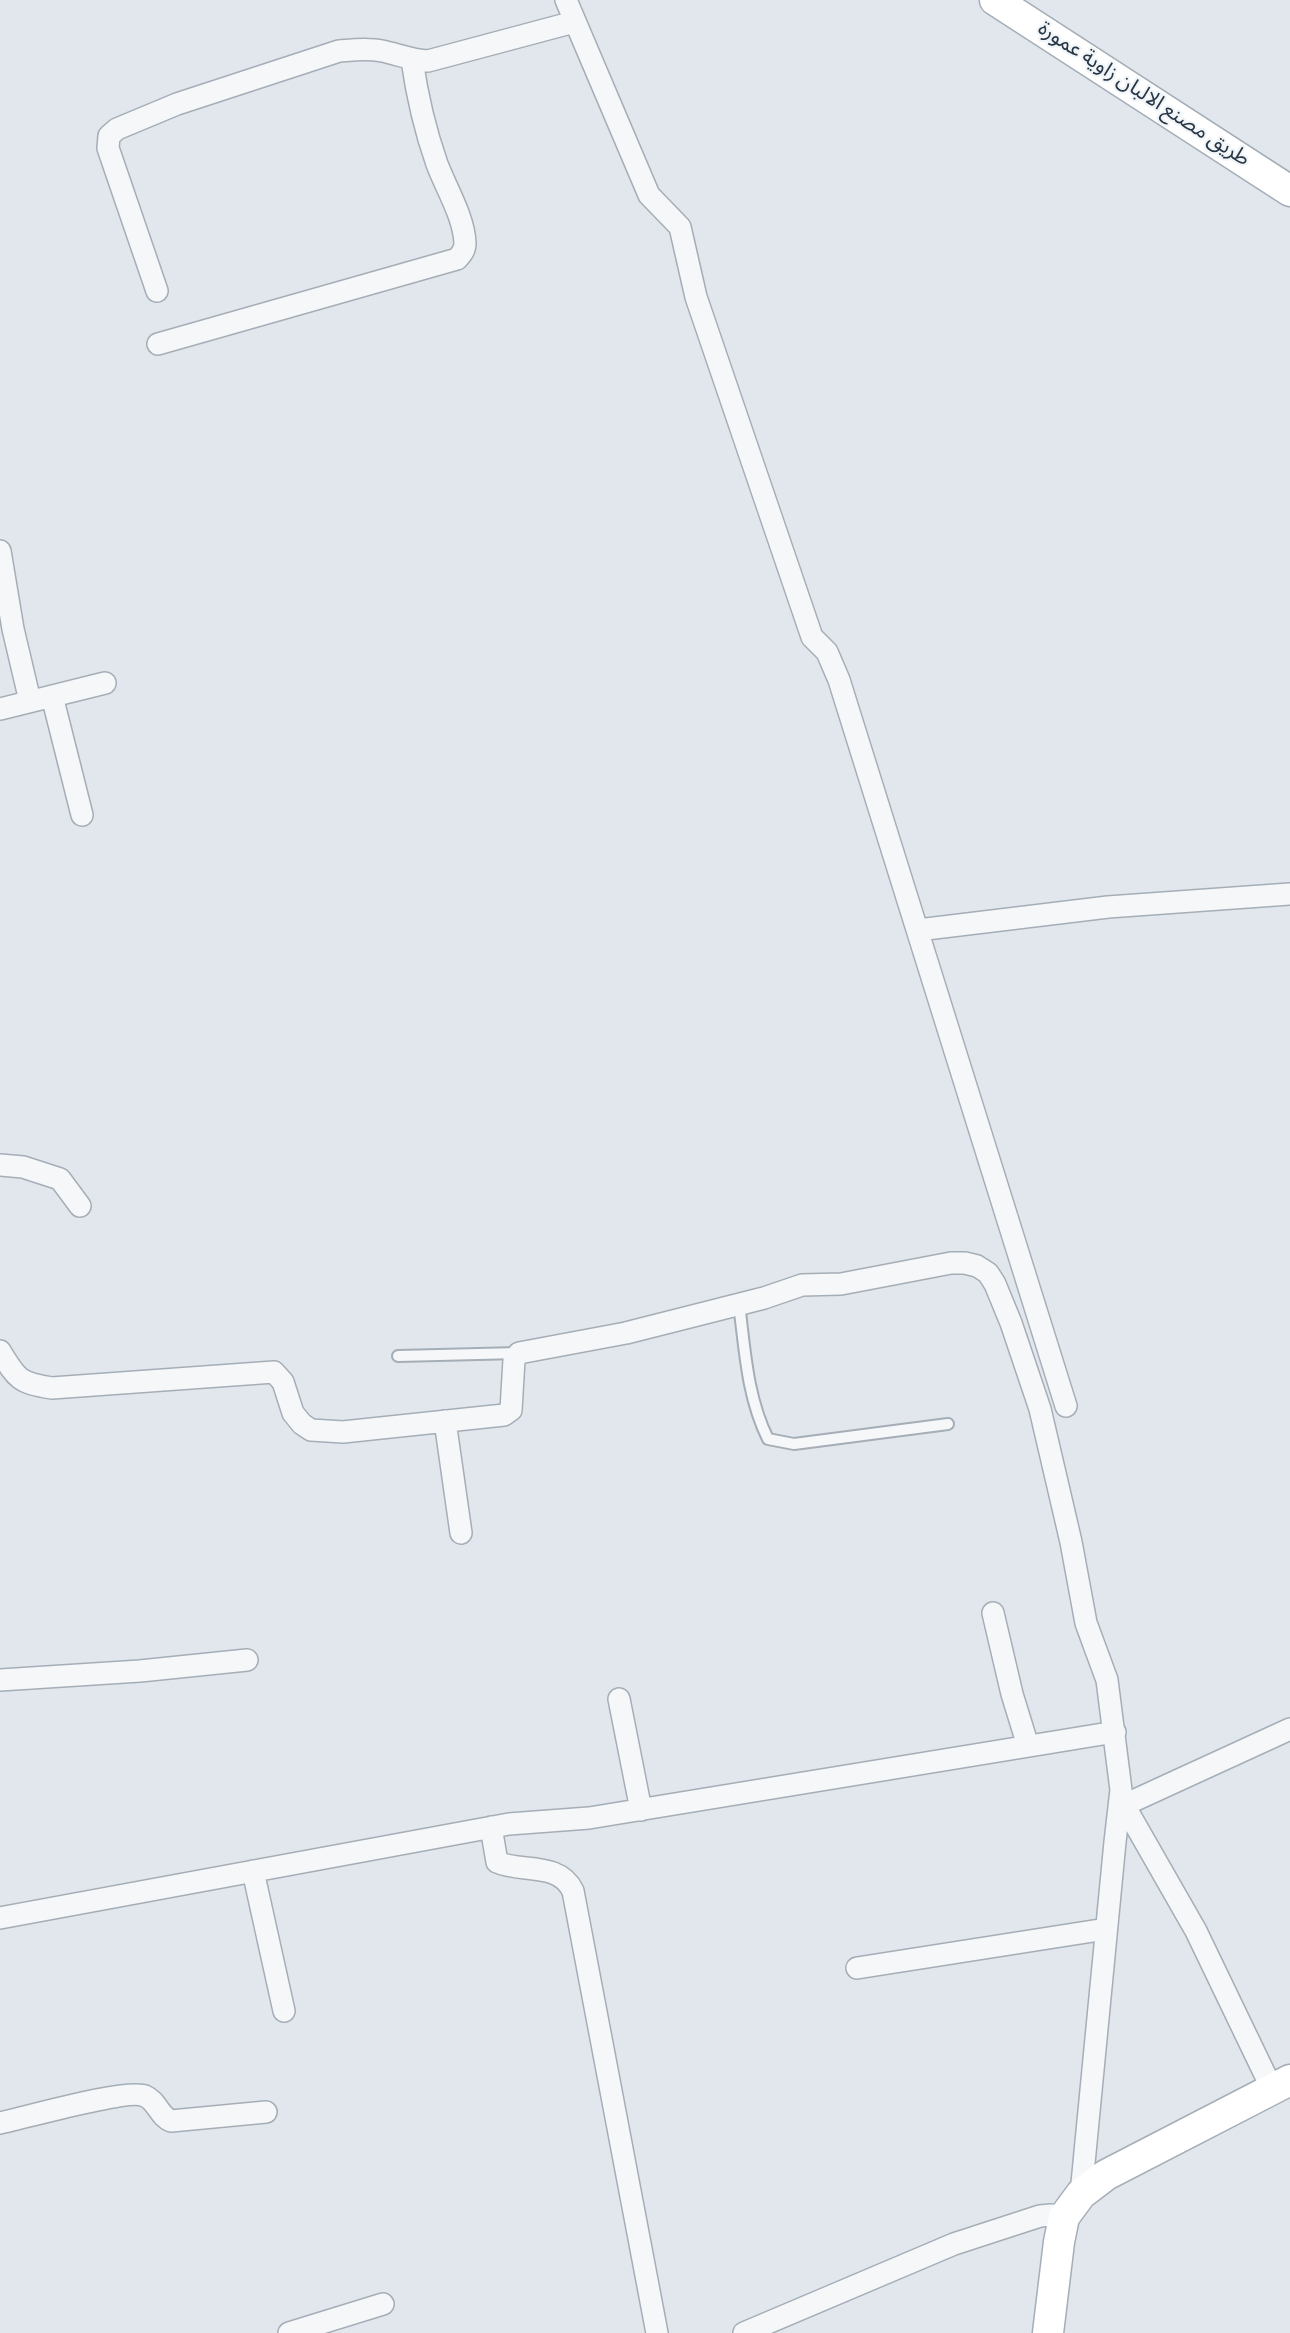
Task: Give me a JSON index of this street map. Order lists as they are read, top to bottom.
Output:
{
  "streets": {
    "main road": ["طريق مصنع الالبان زاوية عمورة"]
  }
}
